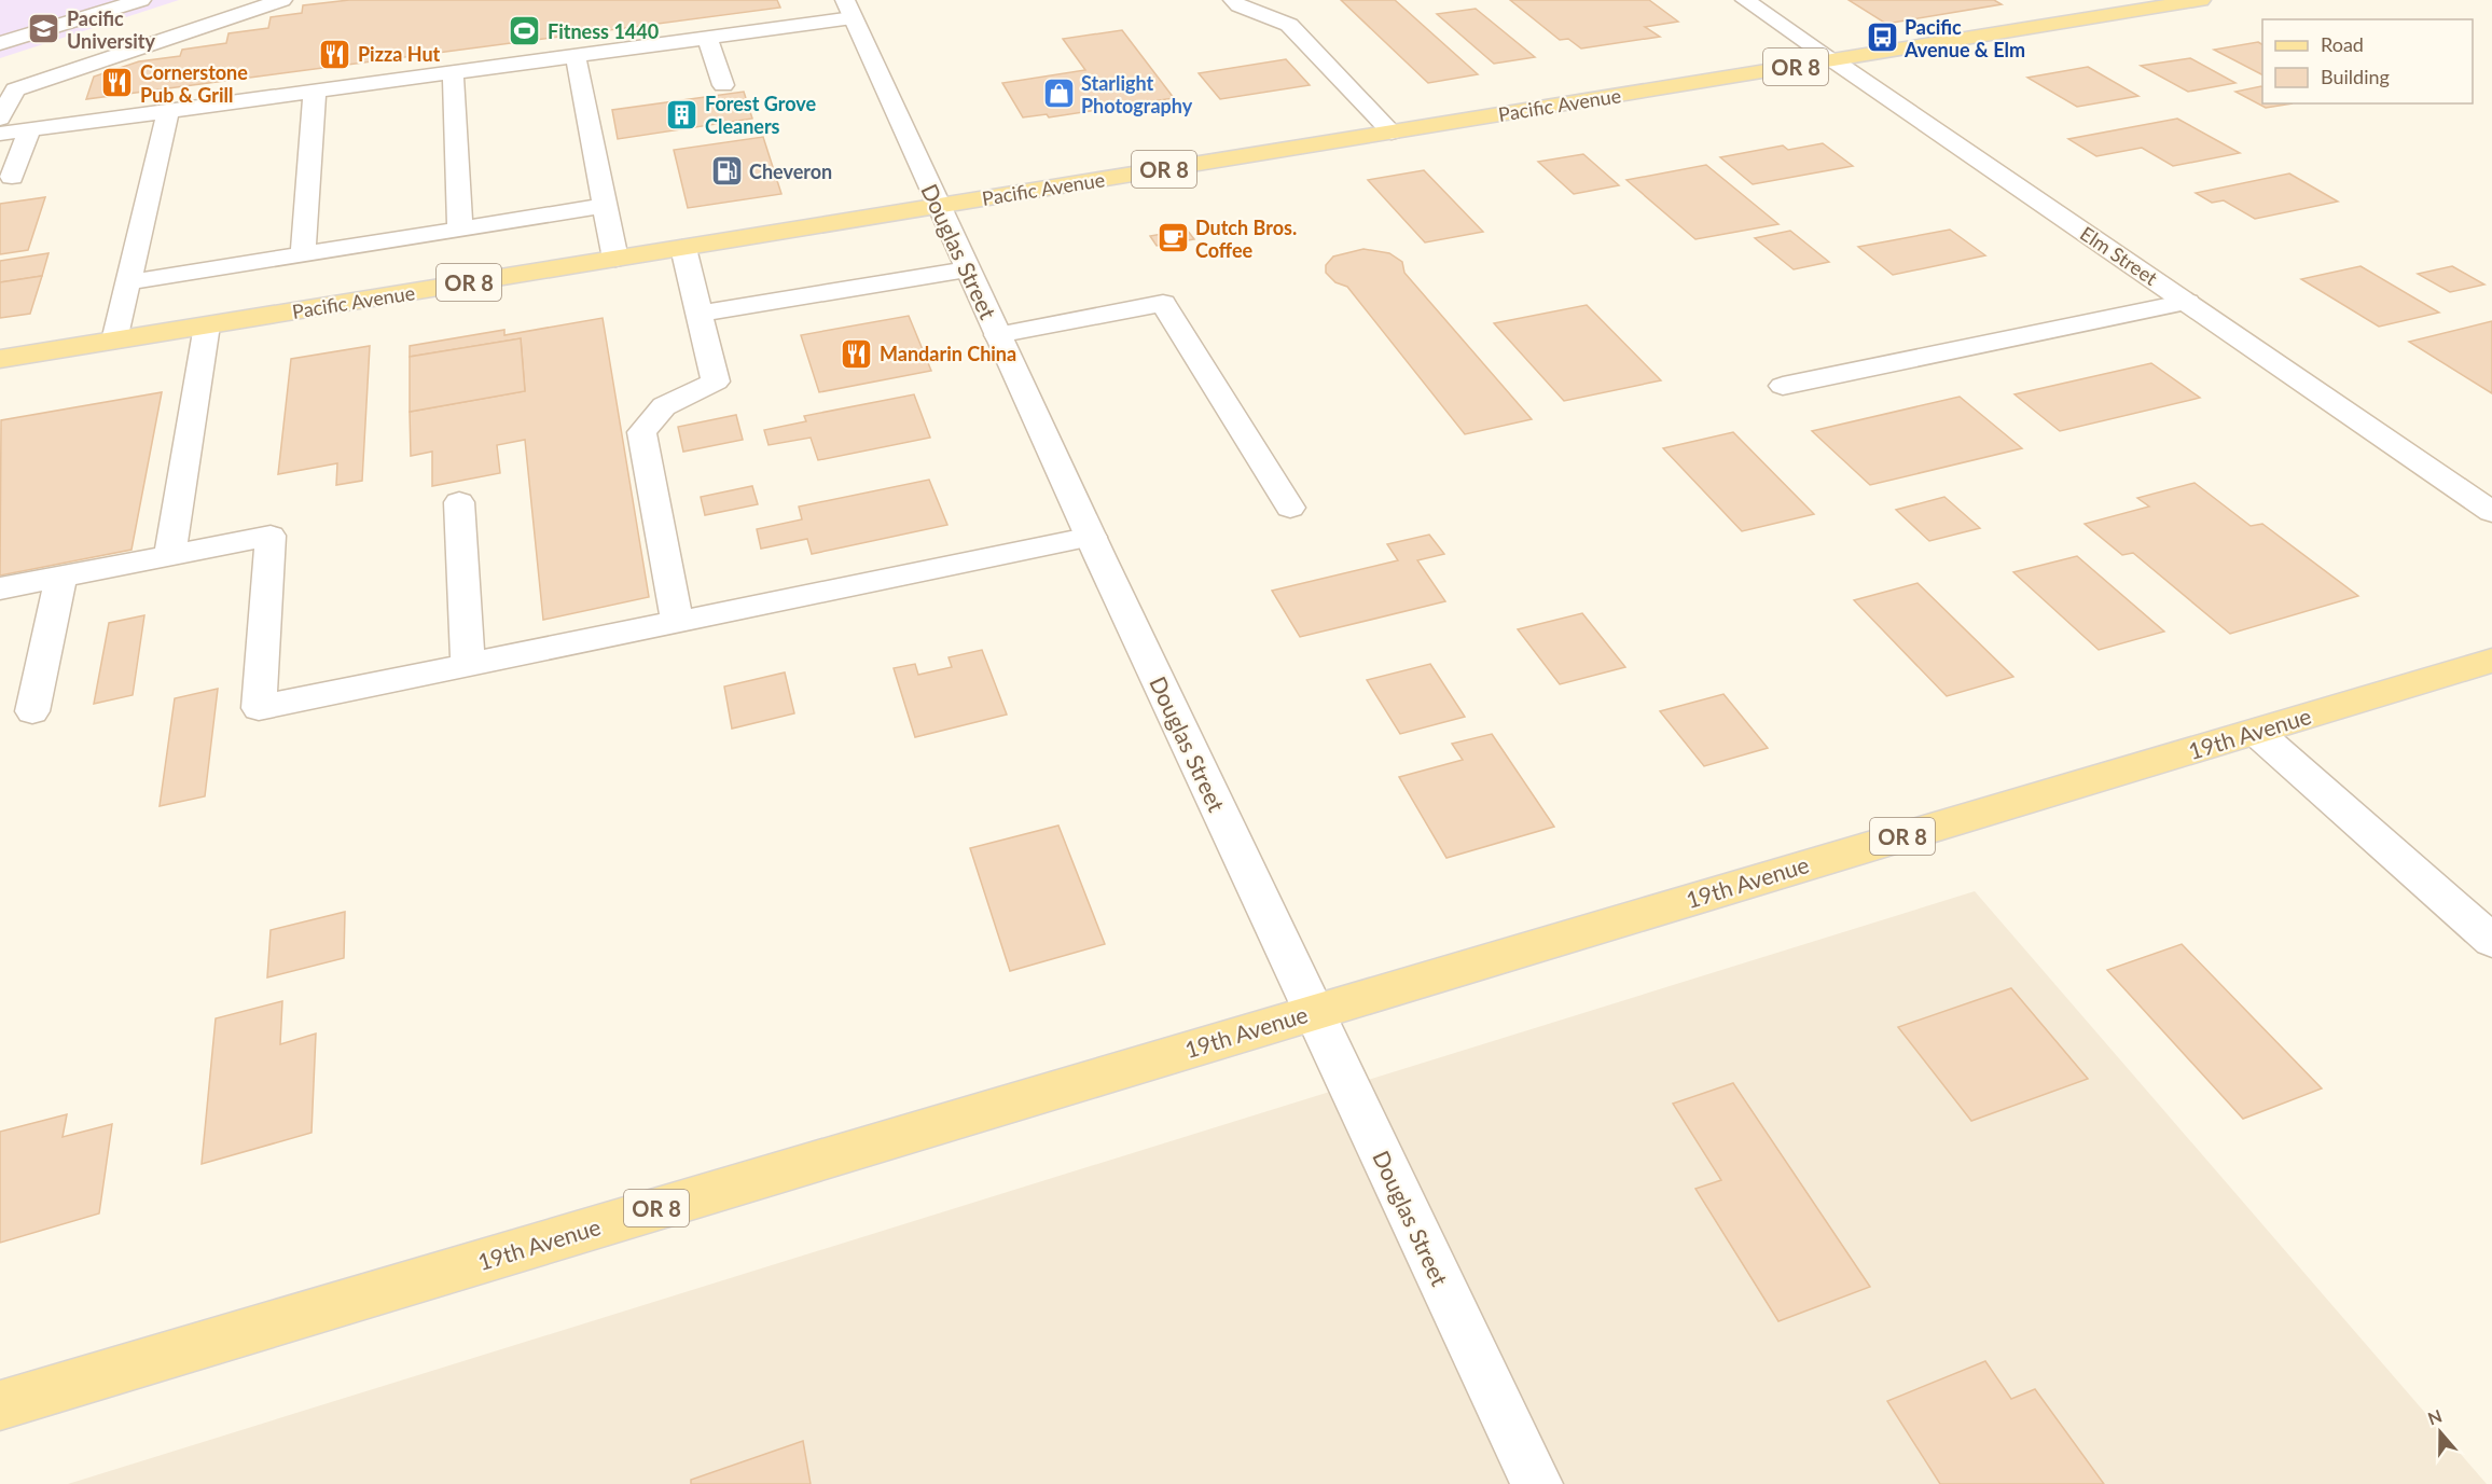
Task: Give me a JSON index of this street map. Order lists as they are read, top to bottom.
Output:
{
  "streets": {
    "main road": ["OR 8", "Pacific Avenue", "19th Avenue"],
    "street": ["Douglas Street", "Elm Street"]
  },
  "crossings": [
    ["Pacific Avenue", "Douglas Street"],
    ["Pacific Avenue", "Elm Street"],
    ["Douglas Street", "19th Avenue"]
  ],
  "places": {
    "school or university": ["Pacific University"],
    "sports": ["Fitness 1440"],
    "bus stop": ["Pacific Avenue & Elm"],
    "restaurant": ["Pizza Hut", "Cornerstone Pub & Grill", "Mandarin China"],
    "shop": ["Starlight Photography"],
    "building": ["Forest Grove Cleaners"],
    "fuel station": ["Cheveron"],
    "cafe": ["Dutch Bros. Coffee"]
  },
  "legend": ["Road", "Building"],
  "north": "top"
}
